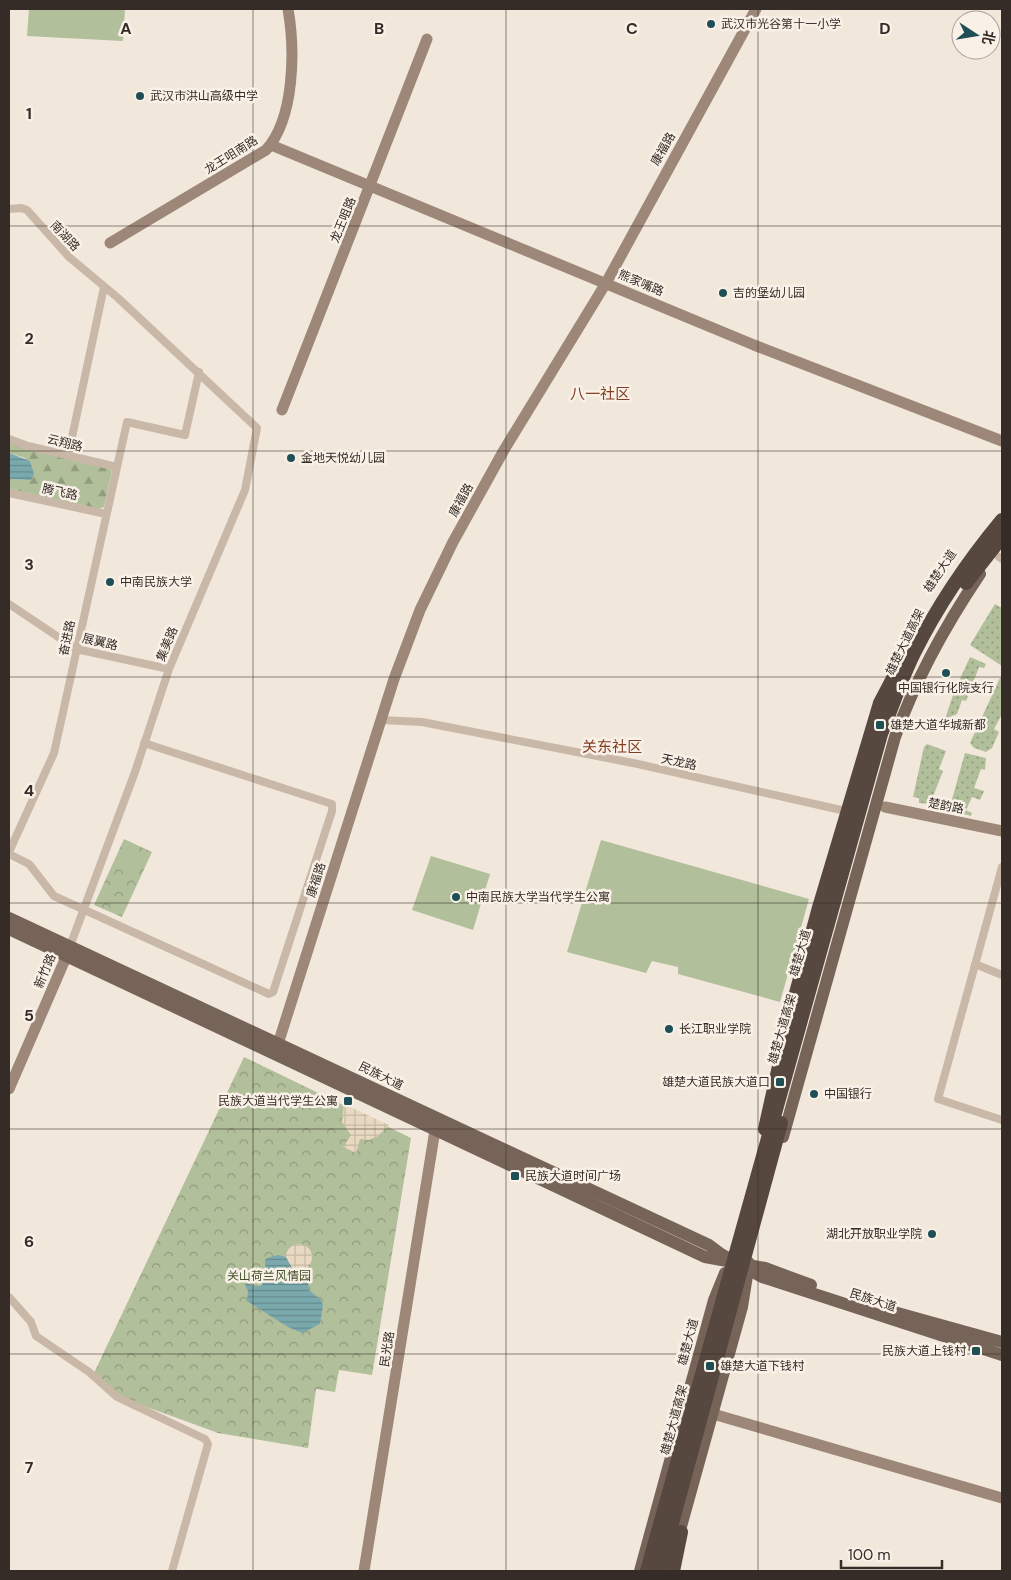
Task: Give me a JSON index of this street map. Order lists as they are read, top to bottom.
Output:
{
  "streets": {
    "highway": ["雄楚大道高架"],
    "main road": ["雄楚大道", "民族大道"],
    "street": [
      "康福路",
      "龙王咀南路",
      "龙王咀路",
      "南湖路",
      "熊家嘴路",
      "云翔路",
      "腾飞路",
      "奋进路",
      "展翼路",
      "集美路",
      "天龙路",
      "楚韵路",
      "新竹路",
      "民光路"
    ]
  },
  "crossings": [
    ["康福路", "熊家嘴路"],
    ["康福路", "天龙路"],
    ["康福路", "民族大道"],
    ["龙王咀南路", "熊家嘴路"],
    ["龙王咀路", "熊家嘴路"],
    ["南湖路", "奋进路"],
    ["南湖路", "集美路"],
    ["云翔路", "奋进路"],
    ["腾飞路", "奋进路"],
    ["雄楚大道", "天龙路"],
    ["雄楚大道", "民族大道"],
    ["奋进路", "展翼路"],
    ["奋进路", "集美路"],
    ["展翼路", "集美路"],
    ["集美路", "新竹路"],
    ["集美路", "民族大道"],
    ["新竹路", "民族大道"],
    ["民族大道", "民光路"]
  ],
  "districts": ["八一社区", "关东社区"],
  "parks": ["关山荷兰风情园"],
  "places": {
    "other": [
      "武汉市光谷第十一小学",
      "武汉市洪山高级中学",
      "吉的堡幼儿园",
      "金地天悦幼儿园",
      "中南民族大学",
      "中国银行化院支行",
      "中南民族大学当代学生公寓",
      "长江职业学院",
      "中国银行",
      "湖北开放职业学院"
    ],
    "transit": [
      "雄楚大道华城新都",
      "雄楚大道民族大道口",
      "民族大道当代学生公寓",
      "民族大道时间广场",
      "民族大道上钱村",
      "雄楚大道下钱村"
    ]
  },
  "scale_bar": "100 m",
  "north": "right",
  "grid": {
    "columns": [
      "A",
      "B",
      "C",
      "D"
    ],
    "rows": [
      "1",
      "2",
      "3",
      "4",
      "5",
      "6",
      "7"
    ]
  }
}
